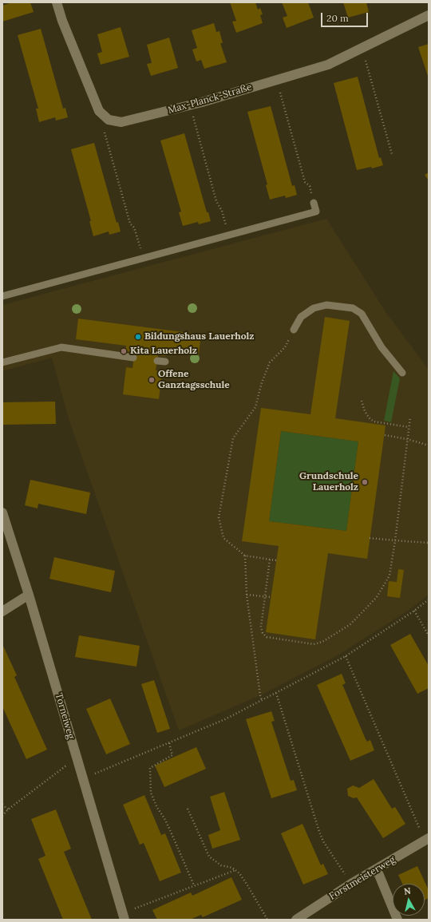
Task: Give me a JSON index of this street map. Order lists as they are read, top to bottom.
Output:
{
  "streets": {
    "street": ["Max-Planck-Straße", "Torneiweg", "Forstmeisterweg"]
  },
  "places": [
    "Bildungshaus Lauerholz",
    "Kita Lauerholz",
    "Offene Ganztagsschule",
    "Grundschule Lauerholz"
  ],
  "scale_bar": "20 m",
  "north": "top"
}
